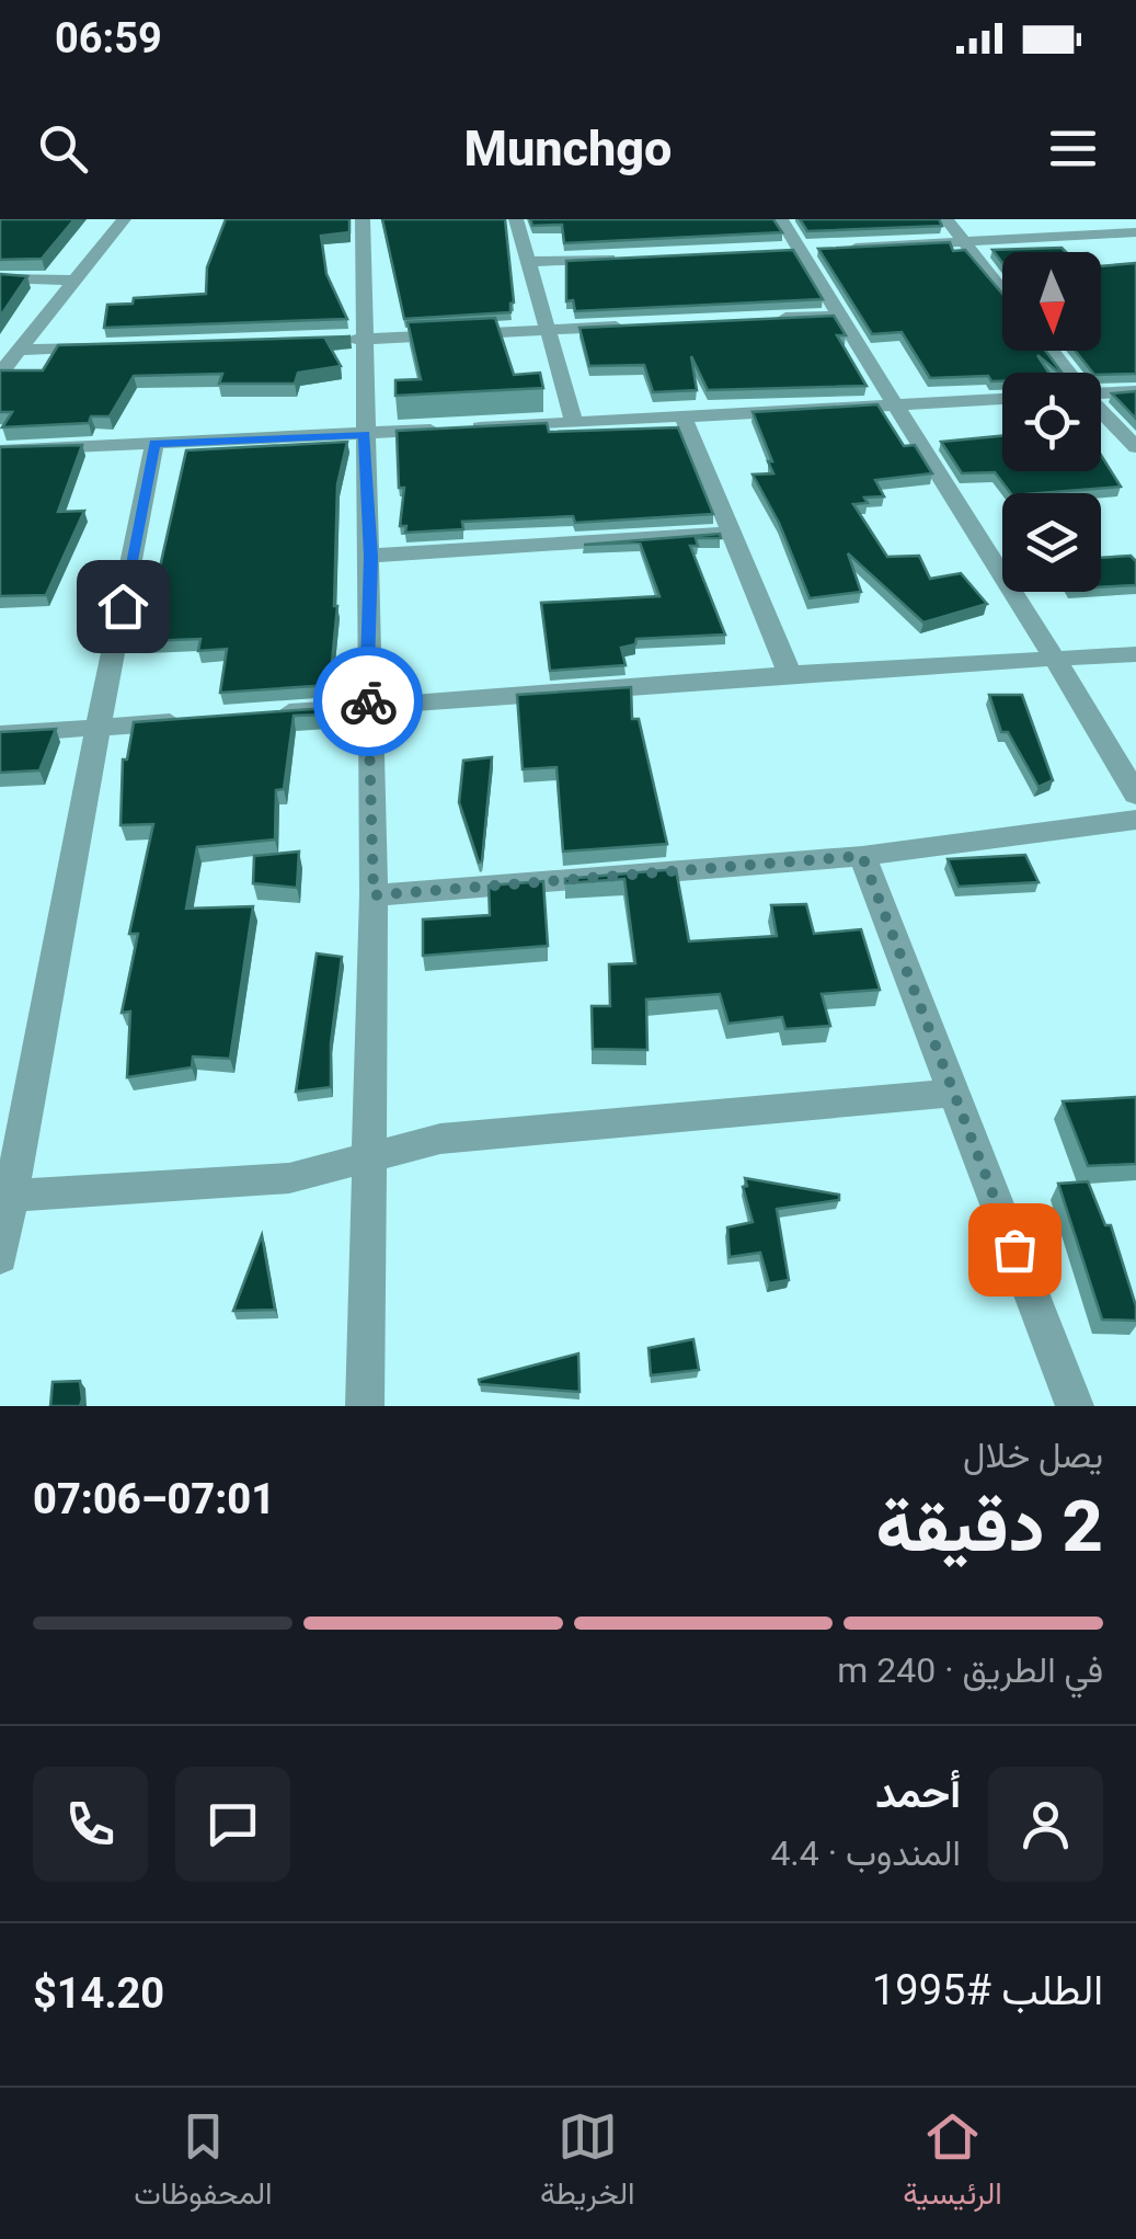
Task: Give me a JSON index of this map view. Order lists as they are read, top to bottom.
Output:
{
  "north": "bottom",
  "page": {
    "status": "06:59",
    "header": "Munchgo",
    "heading": ["2 دقيقة", "يصل خلال", "07:01–07:06"],
    "panel": [
      "أحمد",
      "المندوب · 4.4",
      "الطلب #1995",
      "$14.20"
    ],
    "bar": "في الطريق · 240 m",
    "tabs": ["الرئيسية", "الخريطة", "المحفوظات"]
  }
}
